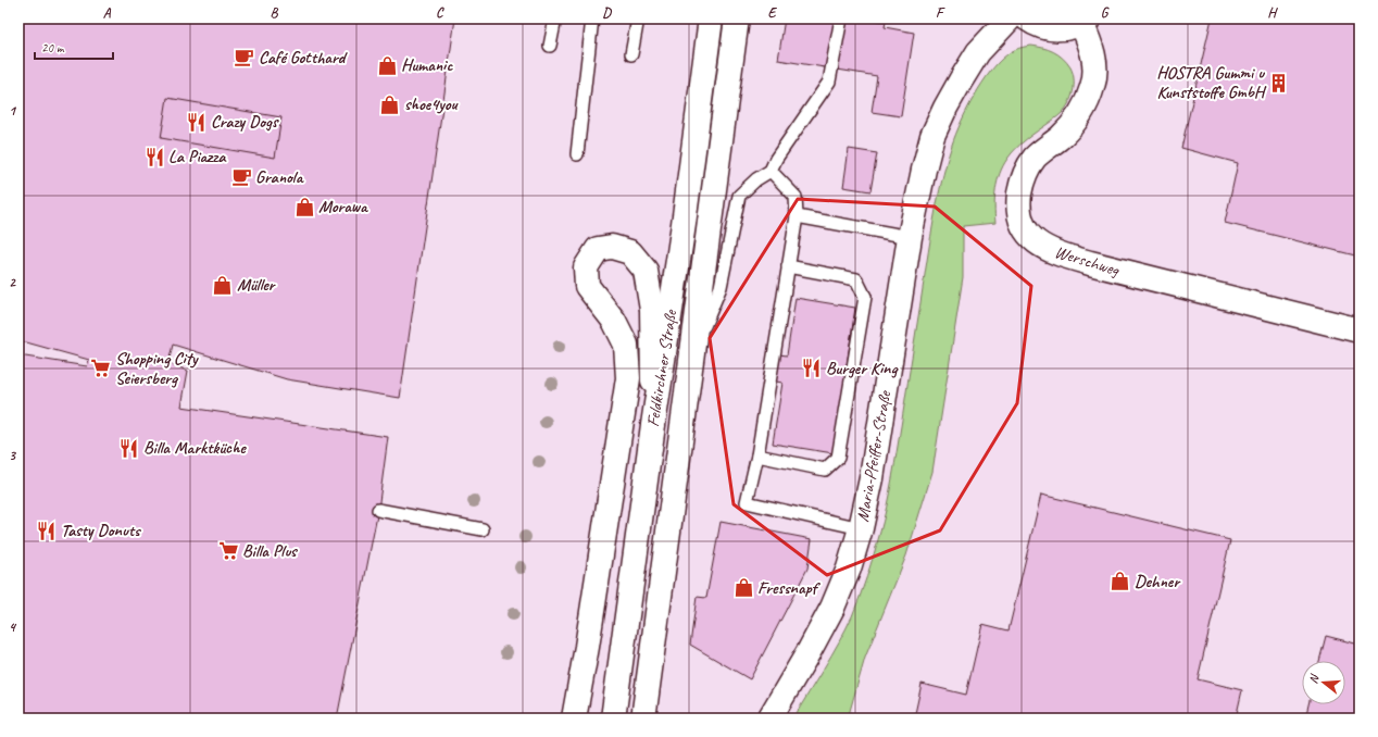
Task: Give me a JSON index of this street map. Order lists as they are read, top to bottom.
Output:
{
  "streets": {
    "main road": ["Werschweg", "Feldkirchner Straße", "Maria-Pfeiffer-Straße"]
  },
  "places": {
    "cafe": ["Café Gotthard", "Granola"],
    "shop": [
      "Humanic",
      "shoe4you",
      "Morawa",
      "Müller",
      "Dehner",
      "Fressnapf"
    ],
    "building": ["HOSTRA Gummi u Kunststoffe GmbH"],
    "restaurant": [
      "Crazy Dogs",
      "La Piazza",
      "Burger King",
      "Billa Marktküche",
      "Tasty Donuts"
    ],
    "supermarket": ["Shopping City Seiersberg", "Billa Plus"]
  },
  "scale_bar": "20 m",
  "north": "left",
  "grid": {
    "columns": [
      "A",
      "B",
      "C",
      "D",
      "E",
      "F",
      "G",
      "H"
    ],
    "rows": [
      "1",
      "2",
      "3",
      "4"
    ]
  }
}
